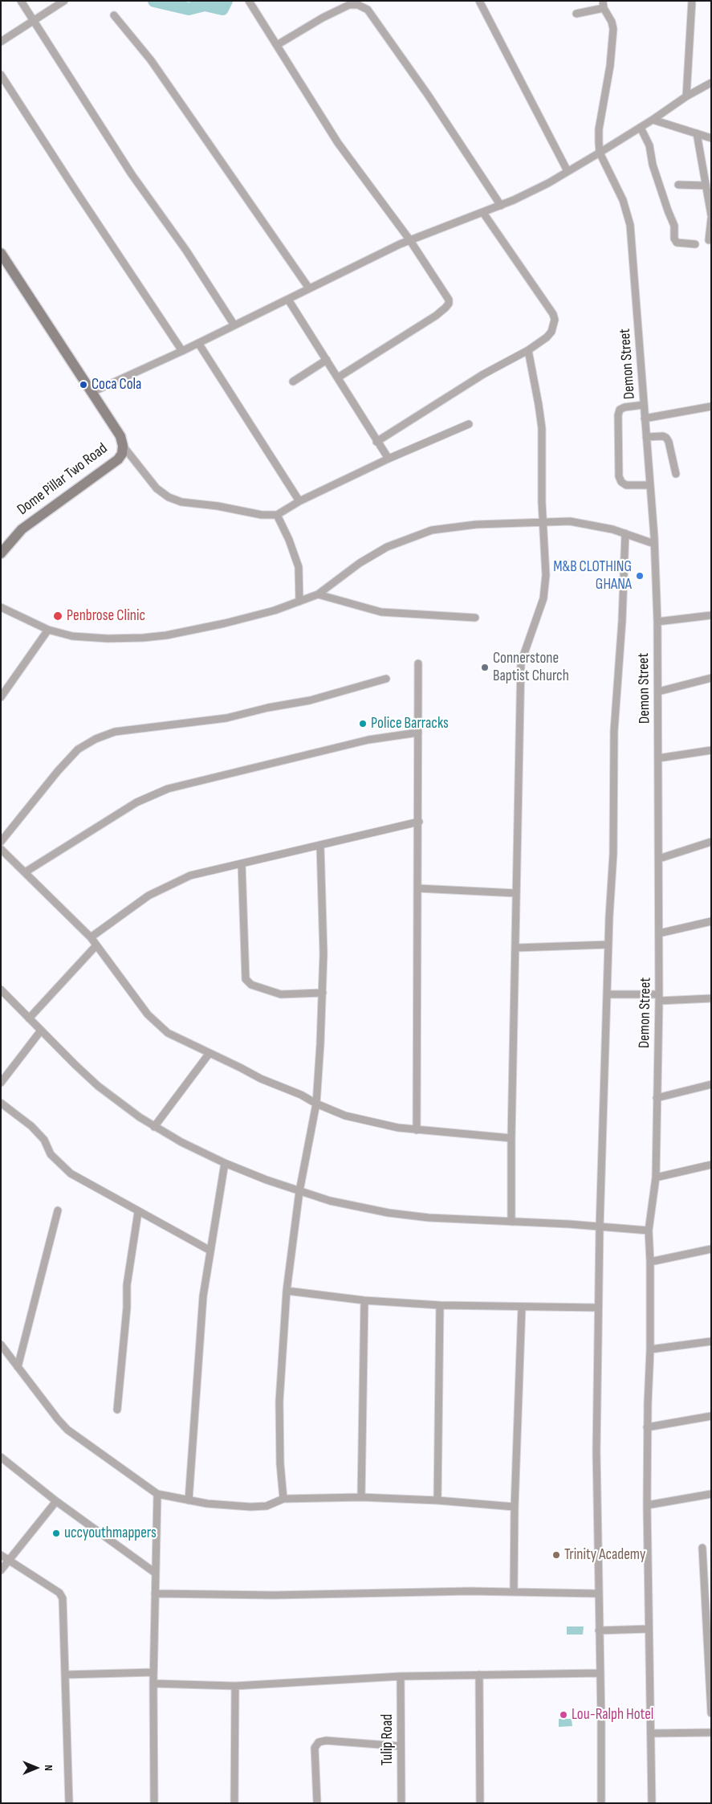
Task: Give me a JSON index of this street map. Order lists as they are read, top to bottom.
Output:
{
  "streets": {
    "street": ["Demon Street", "Dome Pillar Two Road", "Tulip Road"]
  },
  "places": [
    "Coca Cola",
    "M&B CLOTHING GHANA",
    "Penbrose Clinic",
    "Connerstone Baptist Church",
    "Police Barracks",
    "uccyouthmappers",
    "Trinity Academy",
    "Lou-Ralph Hotel"
  ],
  "north": "right"
}
